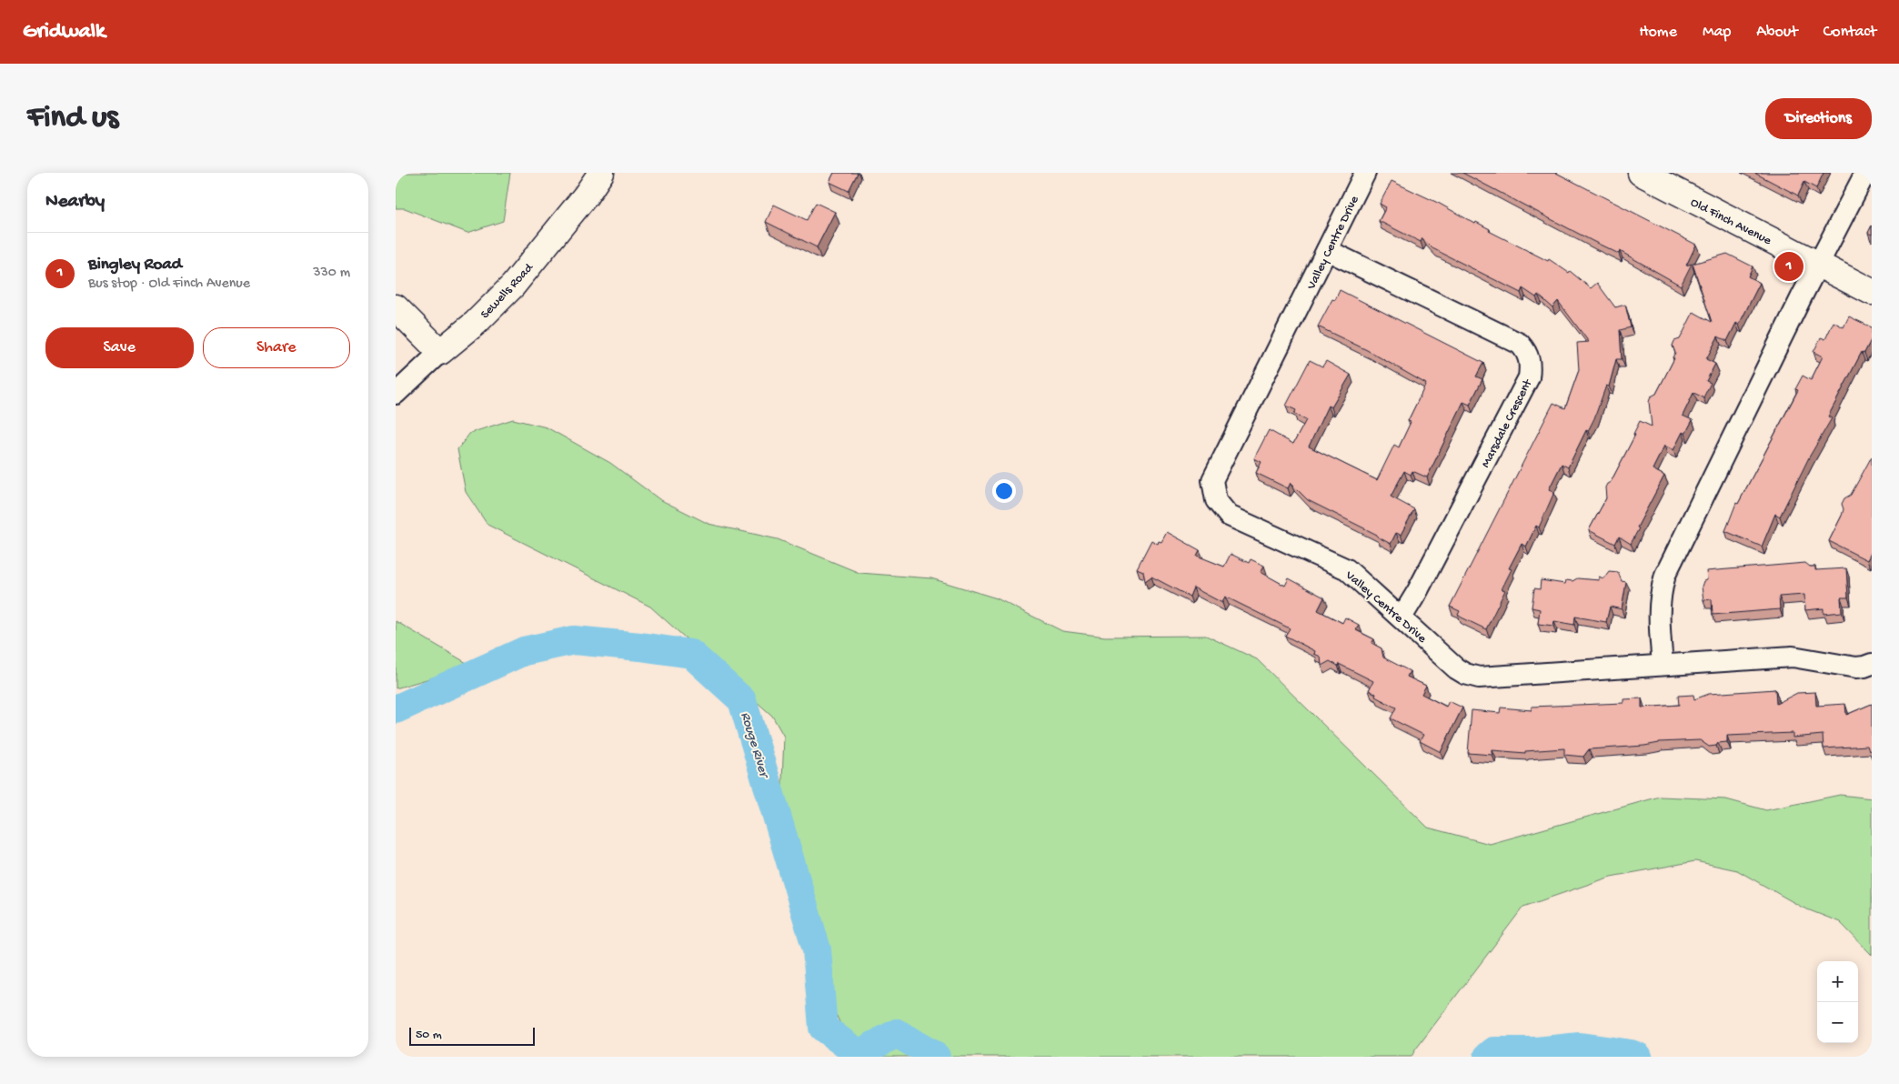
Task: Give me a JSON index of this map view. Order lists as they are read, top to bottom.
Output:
{
  "streets": {
    "street": [
      "Old Finch Avenue",
      "Valley Centre Drive",
      "Sewells Road",
      "Marsdale Crescent"
    ]
  },
  "crossings": [
    ["Valley Centre Drive", "Marsdale Crescent"]
  ],
  "water": ["Rouge River"],
  "scale_bar": "50 m",
  "page": {
    "header": "Gridwalk",
    "nav": [
      "Home",
      "Map",
      "About",
      "Contact"
    ],
    "buttons": [
      "Directions",
      ["Save", "Share"]
    ],
    "title": "Find us",
    "heading": "Nearby",
    "list": [
      {
        "mark": "1",
        "name": "Bingley Road",
        "note": "Bus stop · Old Finch Avenue",
        "value": "330 m"
      }
    ],
    "pins": "1",
    "map_buttons": ["+", "−"],
    "scale": "50 m"
  }
}
